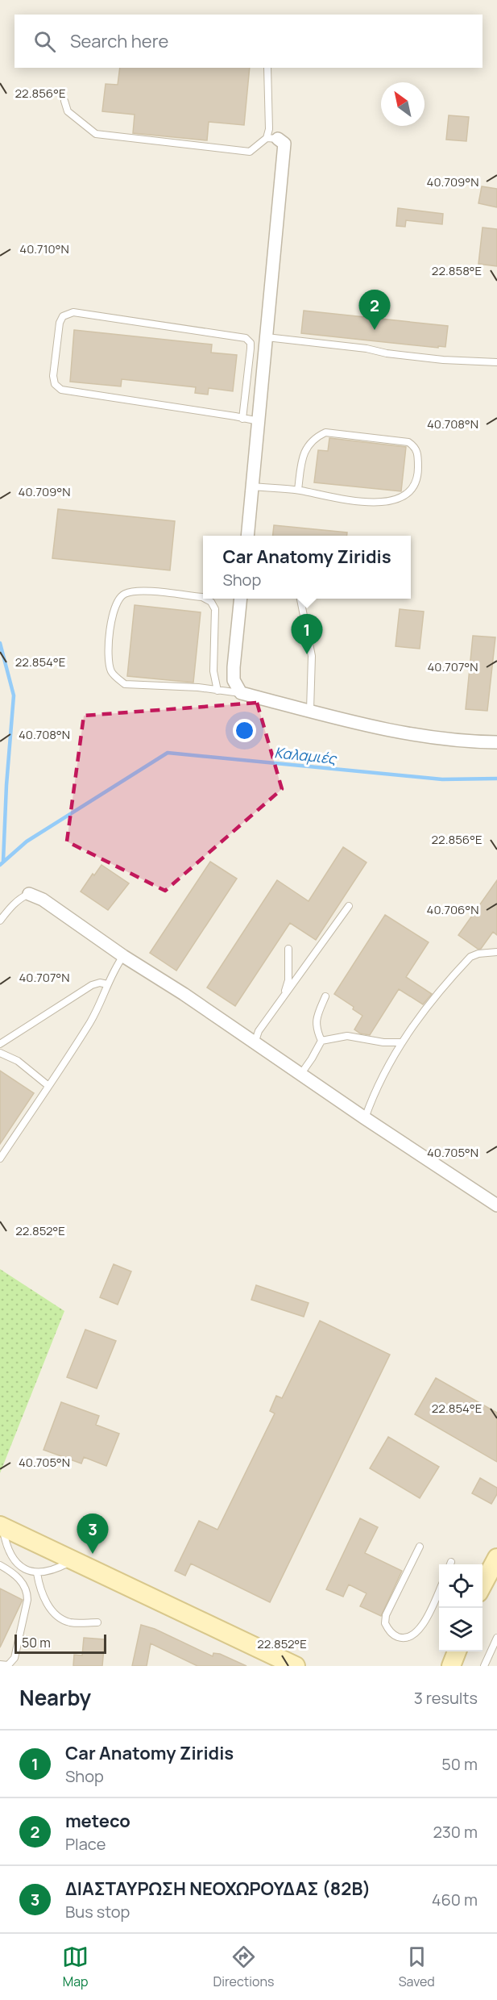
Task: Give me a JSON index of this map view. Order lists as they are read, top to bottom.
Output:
{
  "water": ["Καλαμιές"],
  "scale_bar": "50 m",
  "north": "top left",
  "page": {
    "search": "Search here",
    "pins": ["2", "1", "3"],
    "popup": ["Car Anatomy Ziridis", "Shop"],
    "scale": "50 m",
    "heading": ["Nearby", "3 results"],
    "list": [
      {
        "mark": "1",
        "name": "Car Anatomy Ziridis",
        "note": "Shop",
        "value": "50 m"
      },
      {
        "mark": "2",
        "name": "meteco",
        "note": "Place",
        "value": "230 m"
      },
      {
        "mark": "3",
        "name": "ΔΙΑΣΤΑΥΡΩΣΗ ΝΕΟΧΩΡΟΥΔΑΣ (82Β)",
        "note": "Bus stop",
        "value": "460 m"
      }
    ],
    "nav": ["Map", "Directions", "Saved"]
  },
  "coordinates": [
    "22.856°E",
    "40.709°N",
    "40.710°N",
    "22.858°E",
    "40.708°N",
    "22.854°E",
    "40.707°N",
    "40.706°N",
    "40.705°N",
    "22.852°E"
  ]
}
